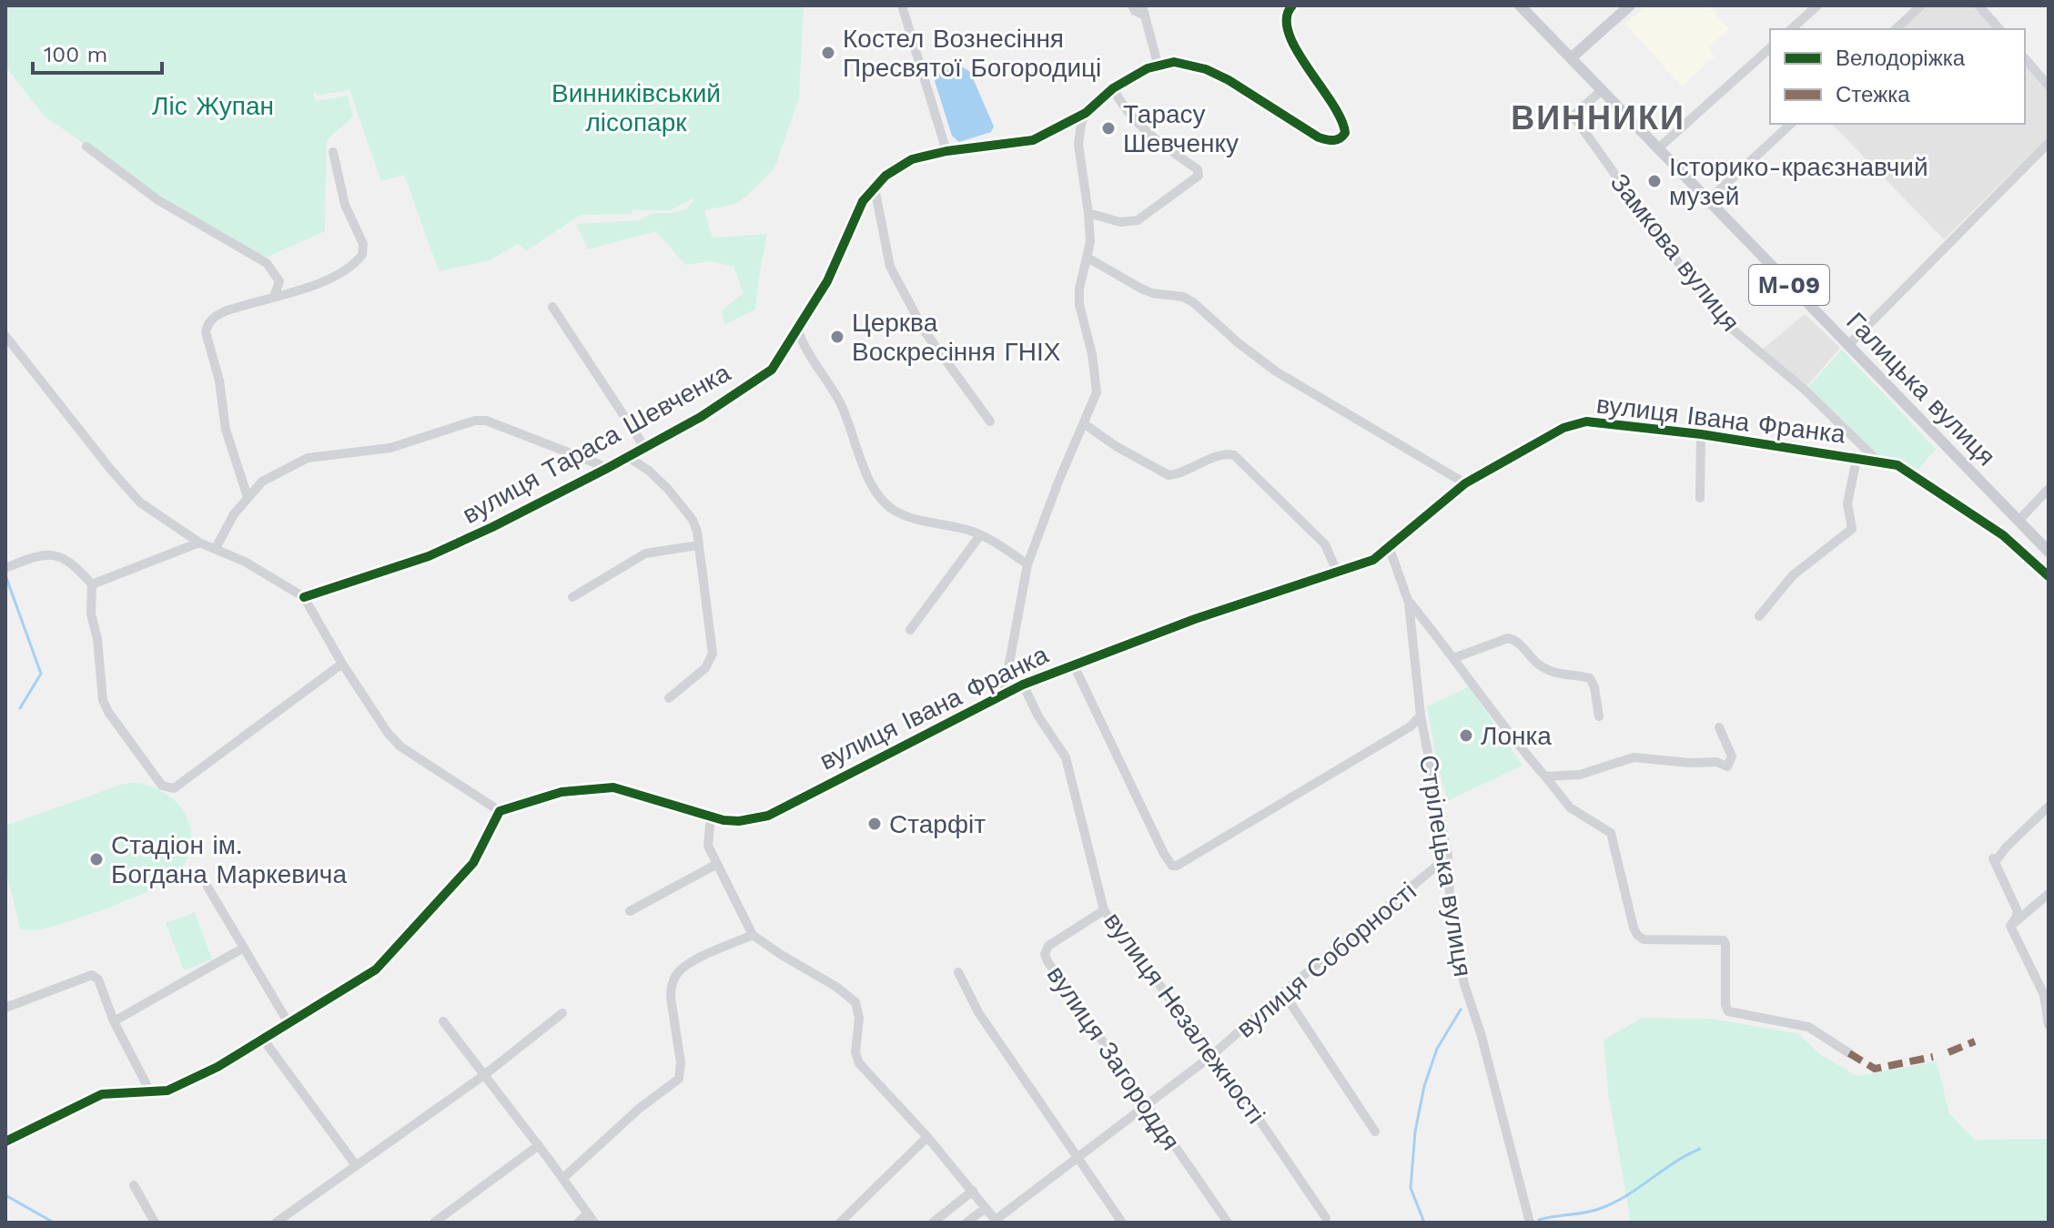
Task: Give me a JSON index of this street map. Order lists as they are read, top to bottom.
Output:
{
  "streets": {
    "main road": ["М-09", "Галицька вулиця"],
    "street": [
      "Замкова вулиця",
      "вулиця Івана Франка",
      "вулиця Тараса Шевченка",
      "Стрілецька вулиця",
      "вулиця Соборності",
      "вулиця Незалежності",
      "вулиця Загороддя"
    ]
  },
  "crossings": [
    ["Замкова вулиця", "Галицька вулиця"],
    ["Замкова вулиця", "вулиця Івана Франка"],
    ["вулиця Івана Франка", "Стрілецька вулиця"],
    ["вулиця Івана Франка", "вулиця Незалежності"],
    ["Стрілецька вулиця", "вулиця Соборності"],
    ["вулиця Соборності", "вулиця Незалежності"],
    ["вулиця Соборності", "вулиця Загороддя"],
    ["вулиця Незалежності", "вулиця Загороддя"]
  ],
  "districts": ["ВИННИКИ"],
  "parks": ["Винниківський лісопарк", "Ліс Жупан"],
  "places": [
    "Костел Вознесіння Пресвятої Богородиці",
    "Тарасу Шевченку",
    "Історико-краєзнавчий музей",
    "Церква Воскресіння ГНІХ",
    "Лонка",
    "Старфіт",
    "Стадіон ім. Богдана Маркевича"
  ],
  "legend": ["Велодоріжка", "Стежка"],
  "scale_bar": "100 m"
}
